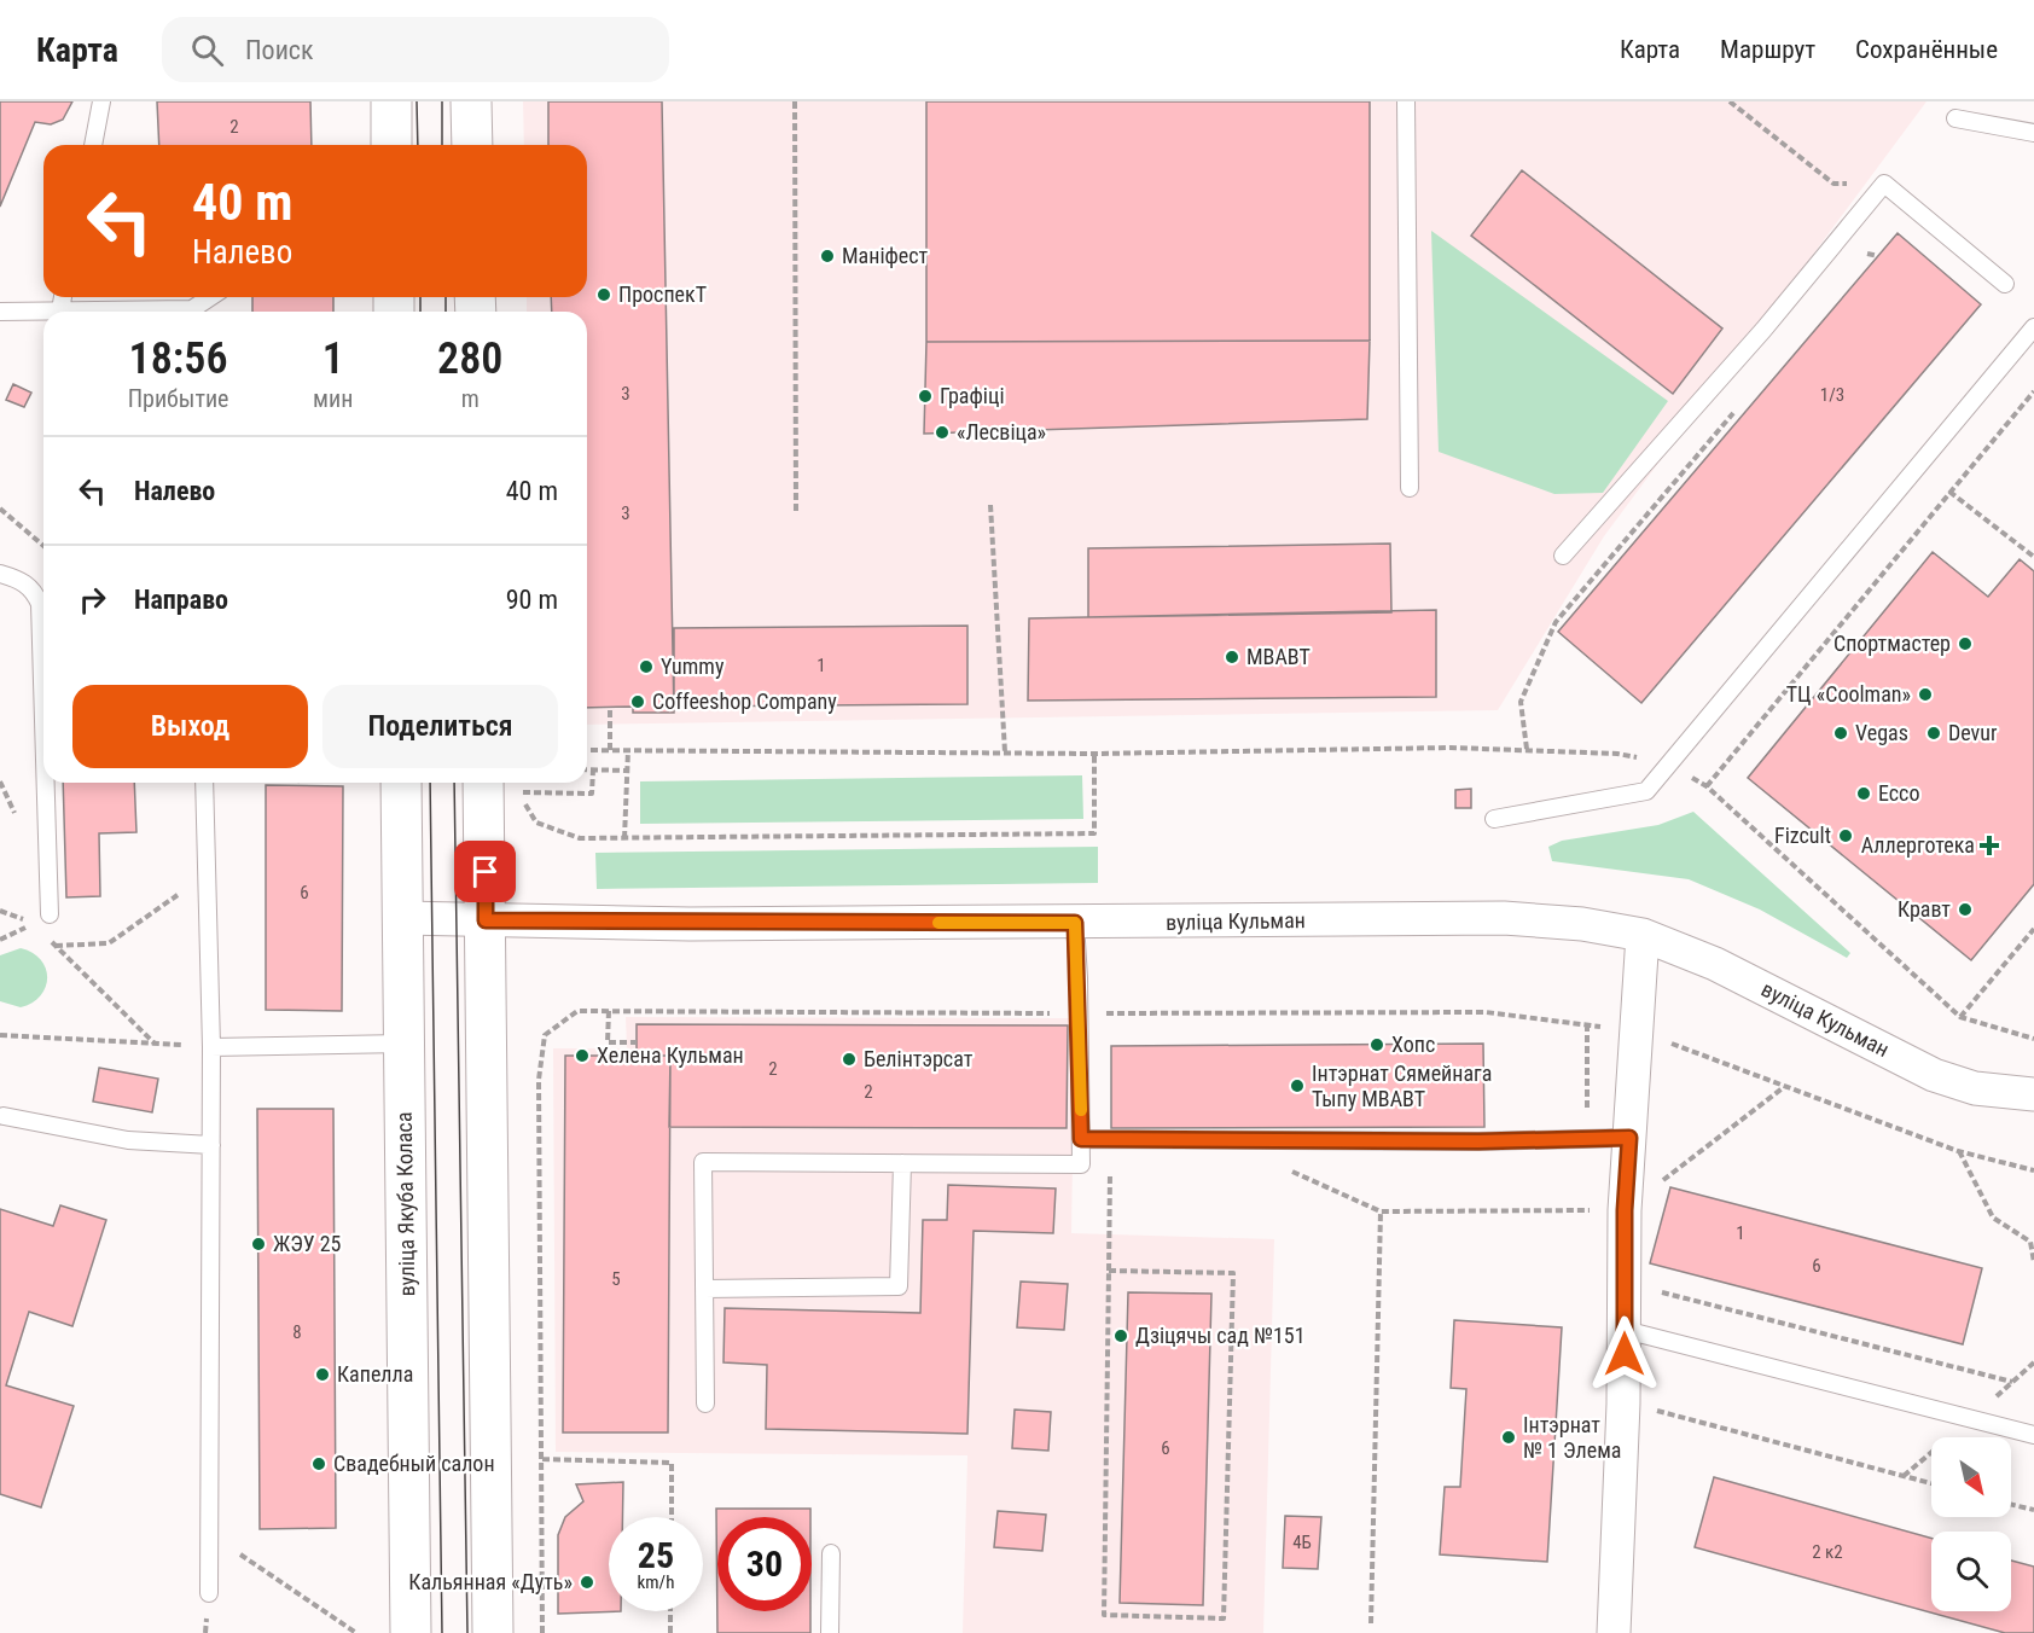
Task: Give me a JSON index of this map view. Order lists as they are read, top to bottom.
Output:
{
  "streets": {
    "main road": ["вуліца Якуба Коласа"],
    "street": ["вуліца Кульман"]
  },
  "crossings": [
    ["вуліца Кульман", "вуліца Якуба Коласа"]
  ],
  "places": {
    "other": [
      "Маніфест",
      "ПроспекТ",
      "Графіці",
      "«Лесвіца»",
      "Спортмастер",
      "МВАВТ",
      "Yummy",
      "ТЦ «Coolman»",
      "Coffeeshop Company",
      "Vegas",
      "Devur",
      "Ecco",
      "Fizcult",
      "Кравт",
      "Хопс",
      "Хелена Кульман",
      "Белінтэрсат",
      "Інтэрнат Сямейнага Тыпу МВАВТ",
      "ЖЭУ 25",
      "Дзіцячы сад №151",
      "Капелла",
      "Інтэрнат № 1 Элема",
      "Свадебный салон",
      "Кальянная «Дуть»"
    ],
    "health": ["Аллерготека"]
  },
  "house_numbers": [
    "2",
    "3",
    "1/3",
    "3",
    "1",
    "6",
    "2",
    "2",
    "1",
    "6",
    "5",
    "8",
    "6",
    "4Б",
    "2 к2"
  ],
  "north": "bottom right",
  "page": {
    "header": "Карта",
    "search": "Поиск",
    "nav": ["Карта", "Маршрут", "Сохранённые"],
    "turn": ["40 m", "Налево"],
    "eta": [
      "18:56",
      "Прибытие",
      "1",
      "мин",
      "280",
      "m"
    ],
    "list": [
      {
        "name": "Налево",
        "value": "40 m"
      },
      {
        "name": "Направо",
        "value": "90 m"
      }
    ],
    "buttons": ["Выход", "Поделиться"],
    "speed": "25 km/h",
    "limit": "30"
  }
}
